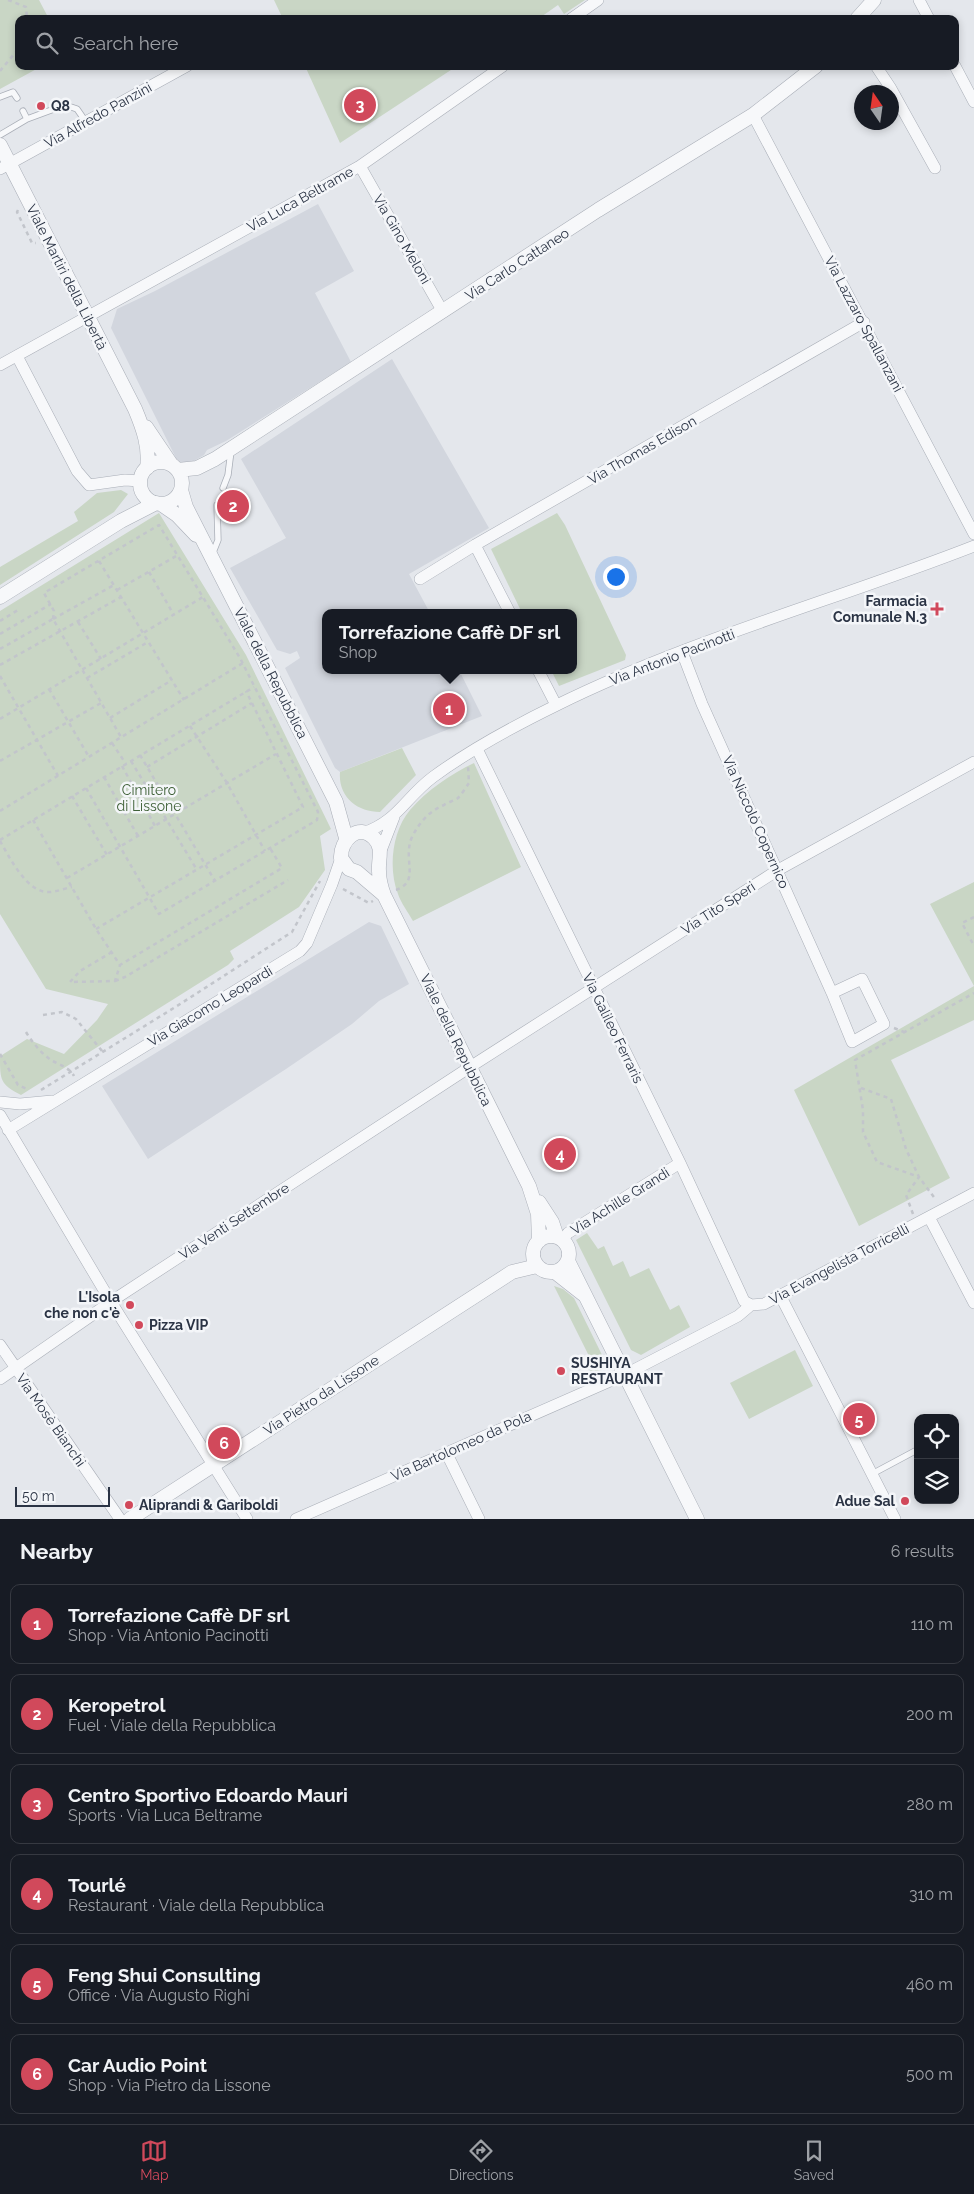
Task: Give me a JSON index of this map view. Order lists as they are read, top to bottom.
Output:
{
  "streets": {
    "street": [
      "Via Alfredo Panzini",
      "Via Luca Beltrame",
      "Via Gino Meloni",
      "Via Carlo Cattaneo",
      "Viale Martiri della Libertà",
      "Via Lazzaro Spallanzani",
      "Via Thomas Edison",
      "Via Antonio Pacinotti",
      "Viale della Repubblica",
      "Via Niccolò Copernico",
      "Via Tito Speri",
      "Via Giacomo Leopardi",
      "Via Galileo Ferraris",
      "Via Achille Grandi",
      "Via Venti Settembre",
      "Via Evangelista Torricelli",
      "Via Pietro da Lissone",
      "Via Mosè Bianchi",
      "Via Bartolomeo da Pola"
    ]
  },
  "crossings": [
    ["Via Alfredo Panzini", "Viale Martiri della Libertà"],
    ["Via Luca Beltrame", "Via Gino Meloni"],
    ["Via Luca Beltrame", "Viale Martiri della Libertà"],
    ["Via Gino Meloni", "Via Carlo Cattaneo"],
    ["Via Carlo Cattaneo", "Viale Martiri della Libertà"],
    ["Via Carlo Cattaneo", "Via Lazzaro Spallanzani"],
    ["Via Carlo Cattaneo", "Viale della Repubblica"],
    ["Viale Martiri della Libertà", "Viale della Repubblica"],
    ["Via Lazzaro Spallanzani", "Via Thomas Edison"],
    ["Via Antonio Pacinotti", "Viale della Repubblica"],
    ["Via Antonio Pacinotti", "Via Niccolò Copernico"],
    ["Via Antonio Pacinotti", "Via Giacomo Leopardi"],
    ["Via Antonio Pacinotti", "Via Galileo Ferraris"],
    ["Viale della Repubblica", "Via Tito Speri"],
    ["Viale della Repubblica", "Via Giacomo Leopardi"],
    ["Viale della Repubblica", "Via Achille Grandi"],
    ["Viale della Repubblica", "Via Venti Settembre"],
    ["Viale della Repubblica", "Via Evangelista Torricelli"],
    ["Viale della Repubblica", "Via Pietro da Lissone"],
    ["Viale della Repubblica", "Via Bartolomeo da Pola"],
    ["Via Niccolò Copernico", "Via Tito Speri"],
    ["Via Tito Speri", "Via Galileo Ferraris"],
    ["Via Tito Speri", "Via Venti Settembre"],
    ["Via Galileo Ferraris", "Via Achille Grandi"],
    ["Via Galileo Ferraris", "Via Evangelista Torricelli"],
    ["Via Achille Grandi", "Via Pietro da Lissone"],
    ["Via Venti Settembre", "Via Mosè Bianchi"],
    ["Via Evangelista Torricelli", "Via Bartolomeo da Pola"]
  ],
  "parks": ["Cimitero di Lissone"],
  "places": {
    "other": [
      "Q8",
      "L'Isola che non c'è",
      "Pizza VIP",
      "SUSHIYA RESTAURANT",
      "Adue Sal",
      "Aliprandi & Gariboldi"
    ],
    "health": ["Farmacia Comunale N.3"]
  },
  "scale_bar": "50 m",
  "north": "top",
  "page": {
    "search": "Search here",
    "pins": [
      "3",
      "2",
      "1",
      "4",
      "5",
      "6"
    ],
    "popup": ["Torrefazione Caffè DF srl", "Shop"],
    "scale": "50 m",
    "heading": ["Nearby", "6 results"],
    "list": [
      {
        "mark": "1",
        "name": "Torrefazione Caffè DF srl",
        "note": "Shop · Via Antonio Pacinotti",
        "value": "110 m"
      },
      {
        "mark": "2",
        "name": "Keropetrol",
        "note": "Fuel · Viale della Repubblica",
        "value": "200 m"
      },
      {
        "mark": "3",
        "name": "Centro Sportivo Edoardo Mauri",
        "note": "Sports · Via Luca Beltrame",
        "value": "280 m"
      },
      {
        "mark": "4",
        "name": "Tourlé",
        "note": "Restaurant · Viale della Repubblica",
        "value": "310 m"
      },
      {
        "mark": "5",
        "name": "Feng Shui Consulting",
        "note": "Office · Via Augusto Righi",
        "value": "460 m"
      },
      {
        "mark": "6",
        "name": "Car Audio Point",
        "note": "Shop · Via Pietro da Lissone",
        "value": "500 m"
      }
    ],
    "nav": ["Map", "Directions", "Saved"]
  }
}
